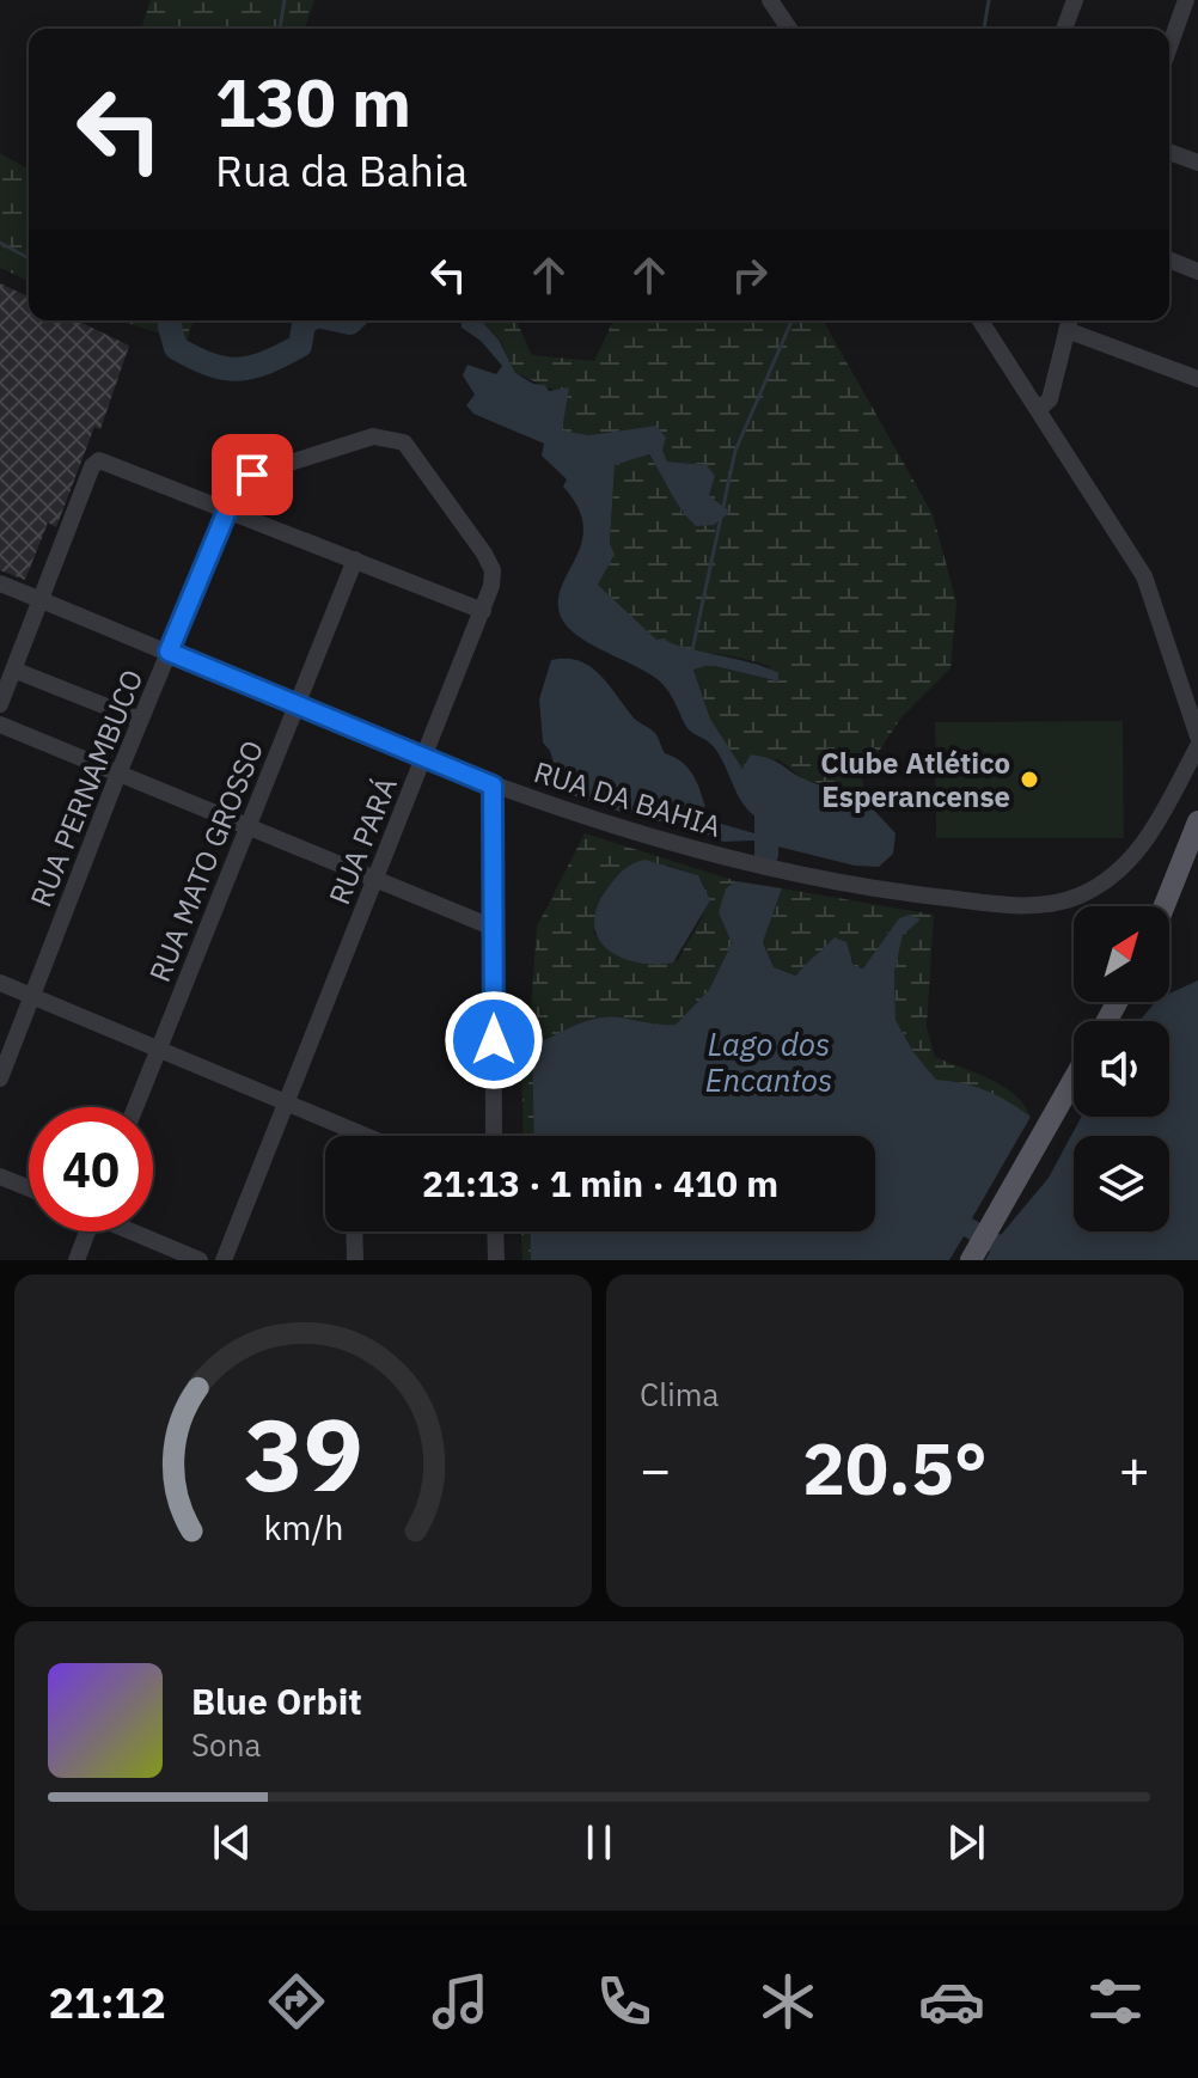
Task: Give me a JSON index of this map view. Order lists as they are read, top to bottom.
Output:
{
  "streets": {
    "street": [
      "RUA PERNAMBUCO",
      "RUA DA BAHIA",
      "RUA PARÁ",
      "RUA MATO GROSSO"
    ]
  },
  "crossings": [
    ["RUA PERNAMBUCO", "RUA DA BAHIA"],
    ["RUA PERNAMBUCO", "RUA PARÁ"],
    ["RUA DA BAHIA", "RUA PARÁ"],
    ["RUA DA BAHIA", "RUA MATO GROSSO"]
  ],
  "water": ["Lago dos Encantos"],
  "places": ["Clube Atlético Esperancense"],
  "north": "top right",
  "page": {
    "turn": ["130 m", "Rua da Bahia"],
    "limit": "40",
    "trip": "21:13 · 1 min · 410 m",
    "tile": "Clima",
    "heat": ["−", "20.5°", "+"],
    "song": ["Blue Orbit", "Sona"],
    "tabs": "21:12",
    "gauge": ["39", "km/h"]
  }
}
